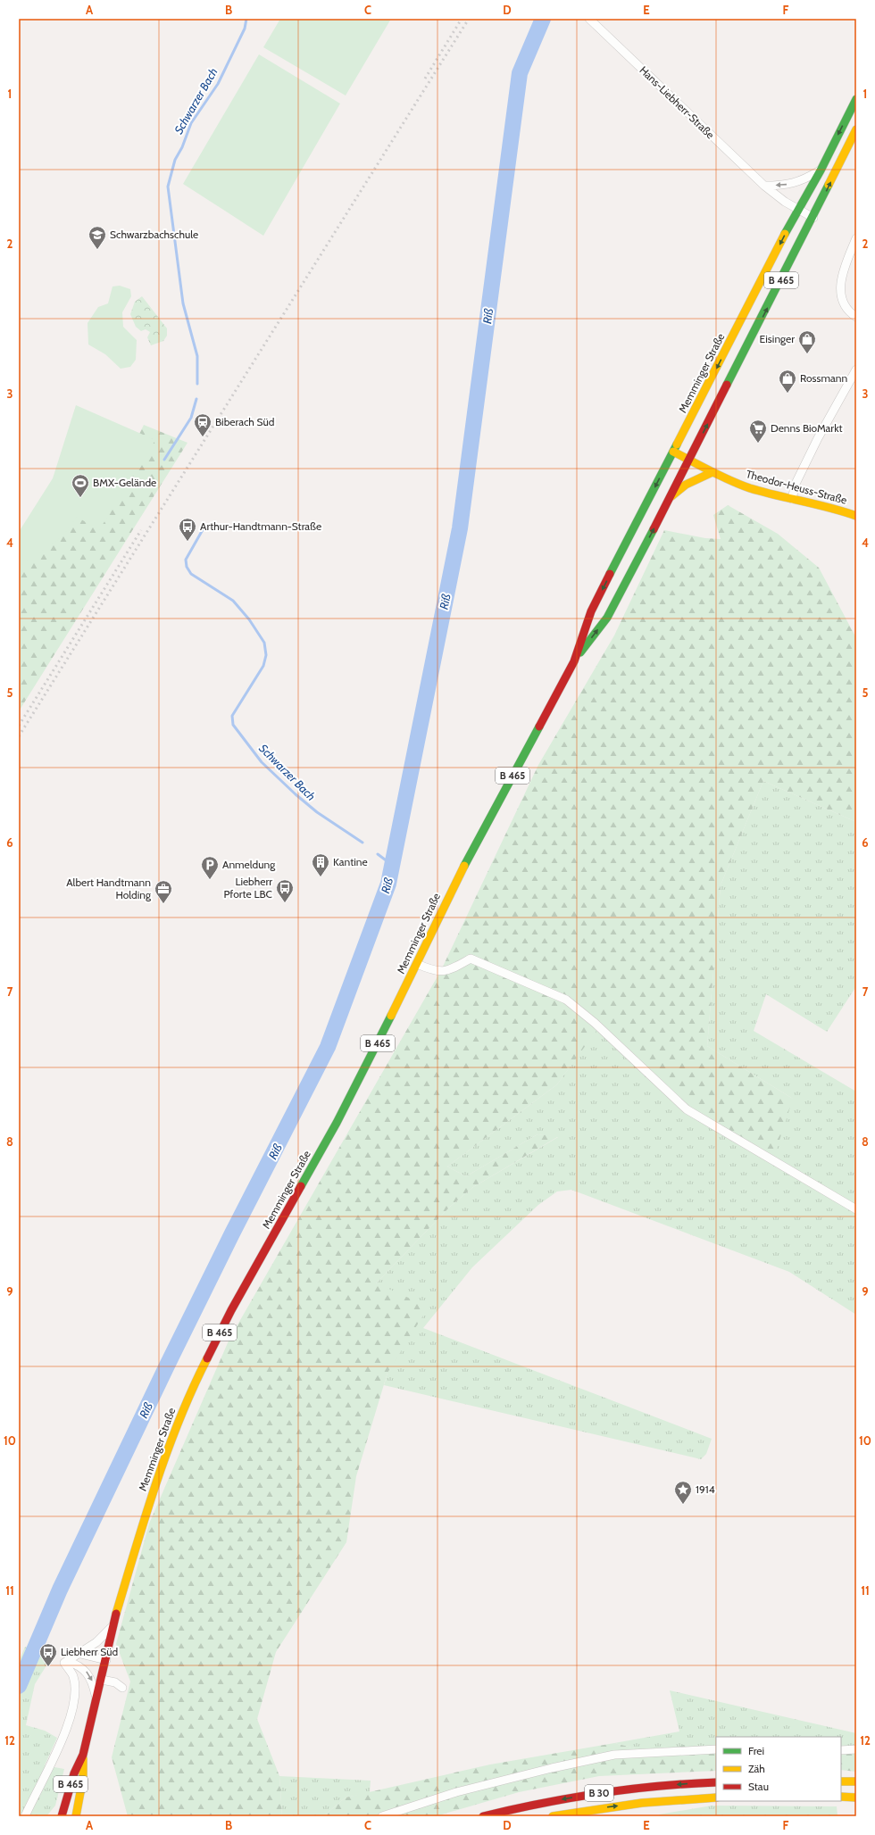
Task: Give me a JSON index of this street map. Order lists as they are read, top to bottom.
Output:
{
  "streets": {
    "main road": [
      "B 465",
      "Memminger Straße",
      "Theodor-Heuss-Straße",
      "B 30"
    ],
    "street": ["Hans-Liebherr-Straße"]
  },
  "crossings": [
    ["Hans-Liebherr-Straße", "Memminger Straße"],
    ["B 465", "Memminger Straße"],
    ["Memminger Straße", "Theodor-Heuss-Straße"]
  ],
  "water": ["Schwarzer Bach", "Riß"],
  "places": {
    "school or university": ["Schwarzbachschule"],
    "shop": ["Eisinger", "Rossmann"],
    "station": ["Biberach Süd"],
    "supermarket": ["Denns BioMarkt"],
    "sports": ["BMX-Gelände"],
    "bus stop": ["Arthur-Handtmann-Straße", "Liebherr Pforte LBC", "Liebherr Süd"],
    "building": ["Kantine"],
    "parking": ["Anmeldung"],
    "office": ["Albert Handtmann Holding"],
    "place": ["1914"]
  },
  "legend": ["Frei", "Zäh", "Stau"],
  "grid": {
    "columns": [
      "A",
      "B",
      "C",
      "D",
      "E",
      "F"
    ],
    "rows": [
      "1",
      "2",
      "3",
      "4",
      "5",
      "6",
      "7",
      "8",
      "9",
      "10",
      "11",
      "12"
    ]
  }
}
